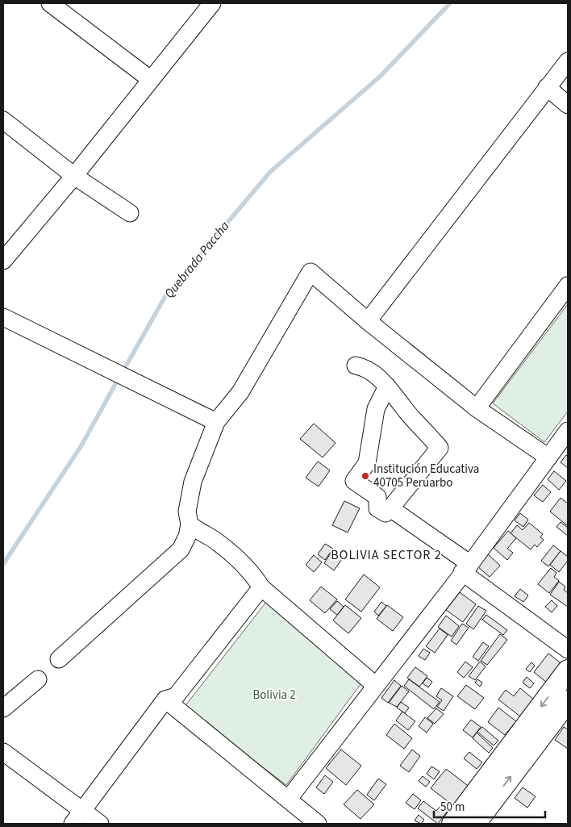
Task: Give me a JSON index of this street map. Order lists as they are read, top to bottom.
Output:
{
  "districts": ["BOLIVIA SECTOR 2"],
  "water": ["Quebrada Paccha"],
  "parks": ["Bolivia 2"],
  "places": ["Institución Educativa 40705 Peruarbo"],
  "scale_bar": "50 m"
}
